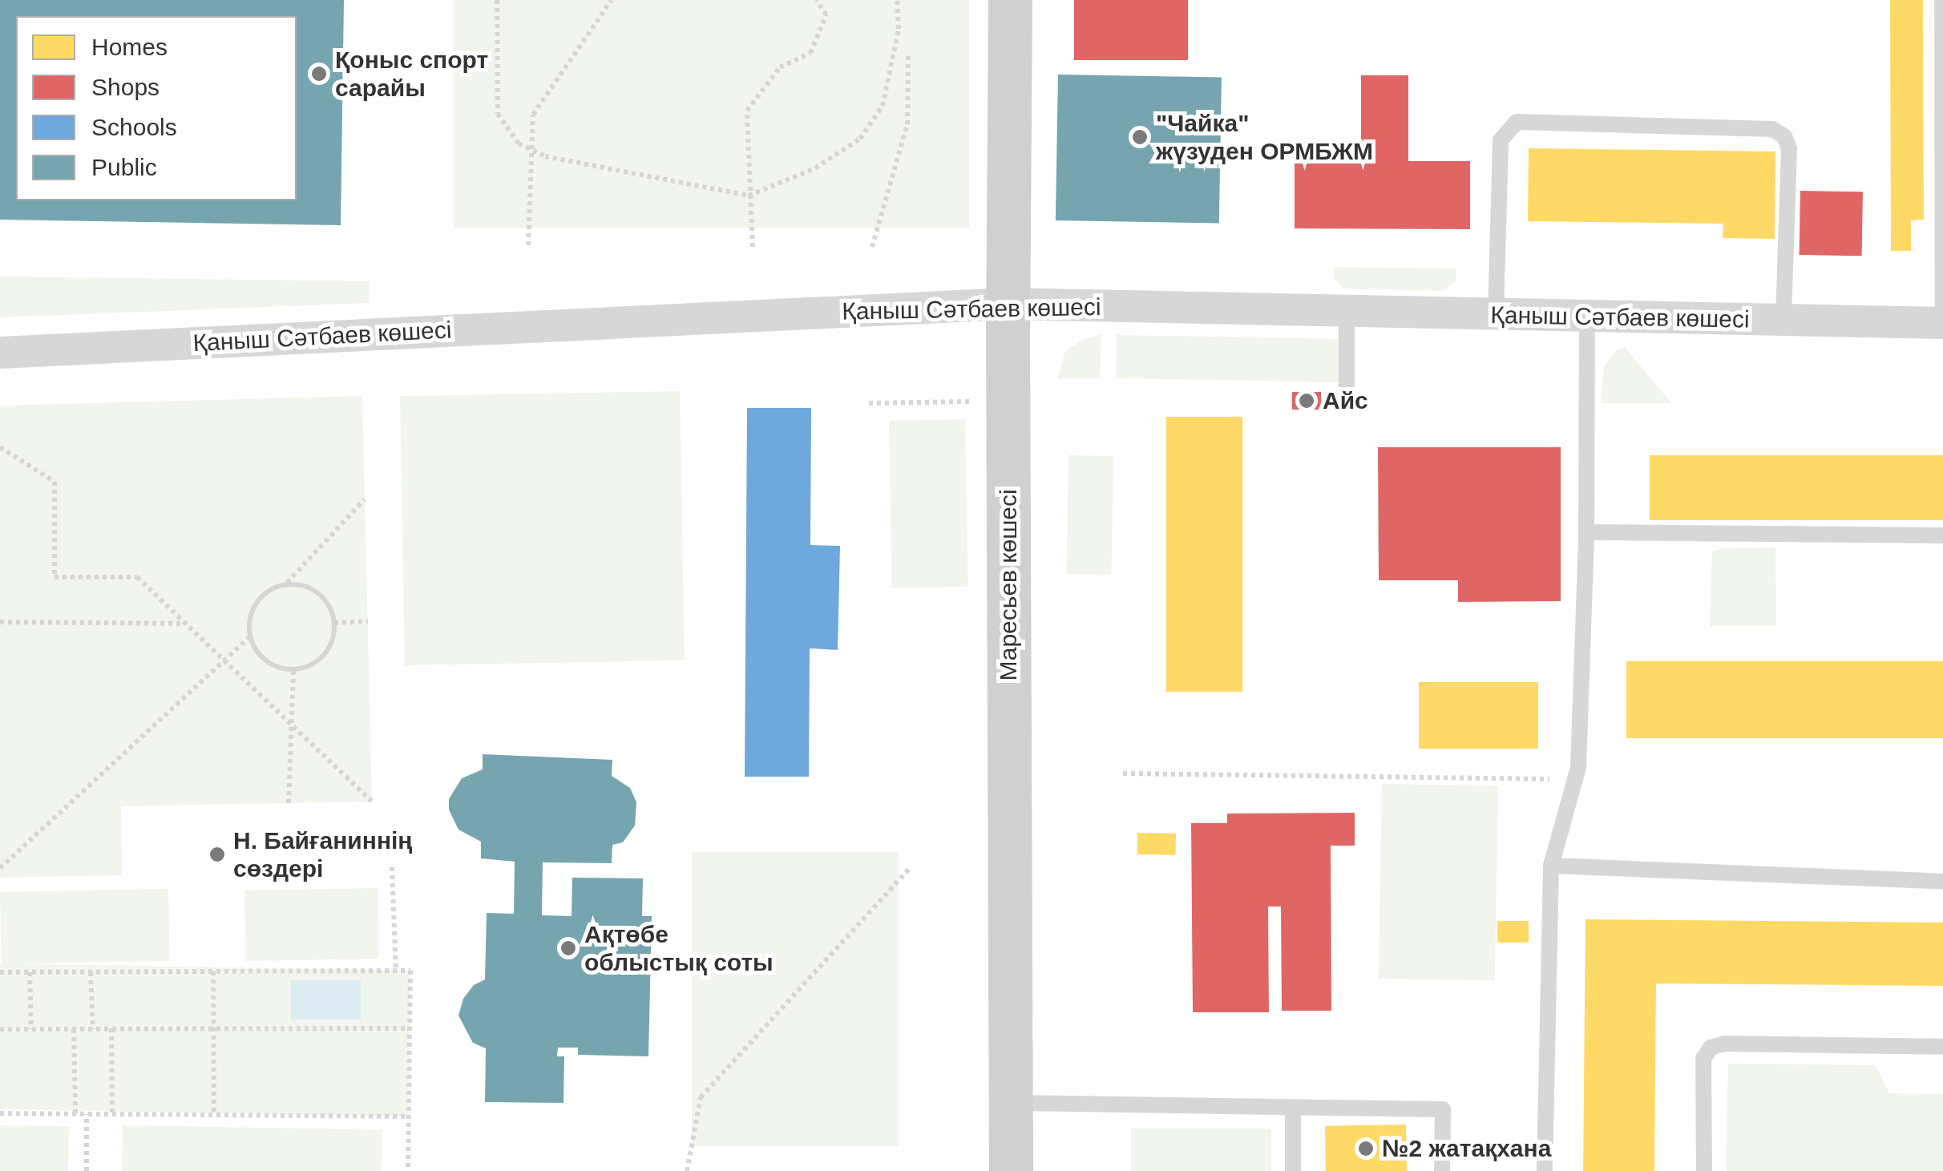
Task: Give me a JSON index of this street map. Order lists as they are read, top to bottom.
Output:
{
  "streets": {
    "street": ["Қаныш Сәтбаев көшесі", "Маресьев көшесі"]
  },
  "crossings": [
    ["Қаныш Сәтбаев көшесі", "Маресьев көшесі"]
  ],
  "places": [
    "Қоныс спорт сарайы",
    "\"Чайка\" жүзуден ОРМБЖМ",
    "Айс",
    "Н. Байғаниннің сөздері",
    "Ақтөбе облыстық соты",
    "№2 жатақхана"
  ],
  "legend": [
    "Homes",
    "Shops",
    "Schools",
    "Public"
  ]
}
